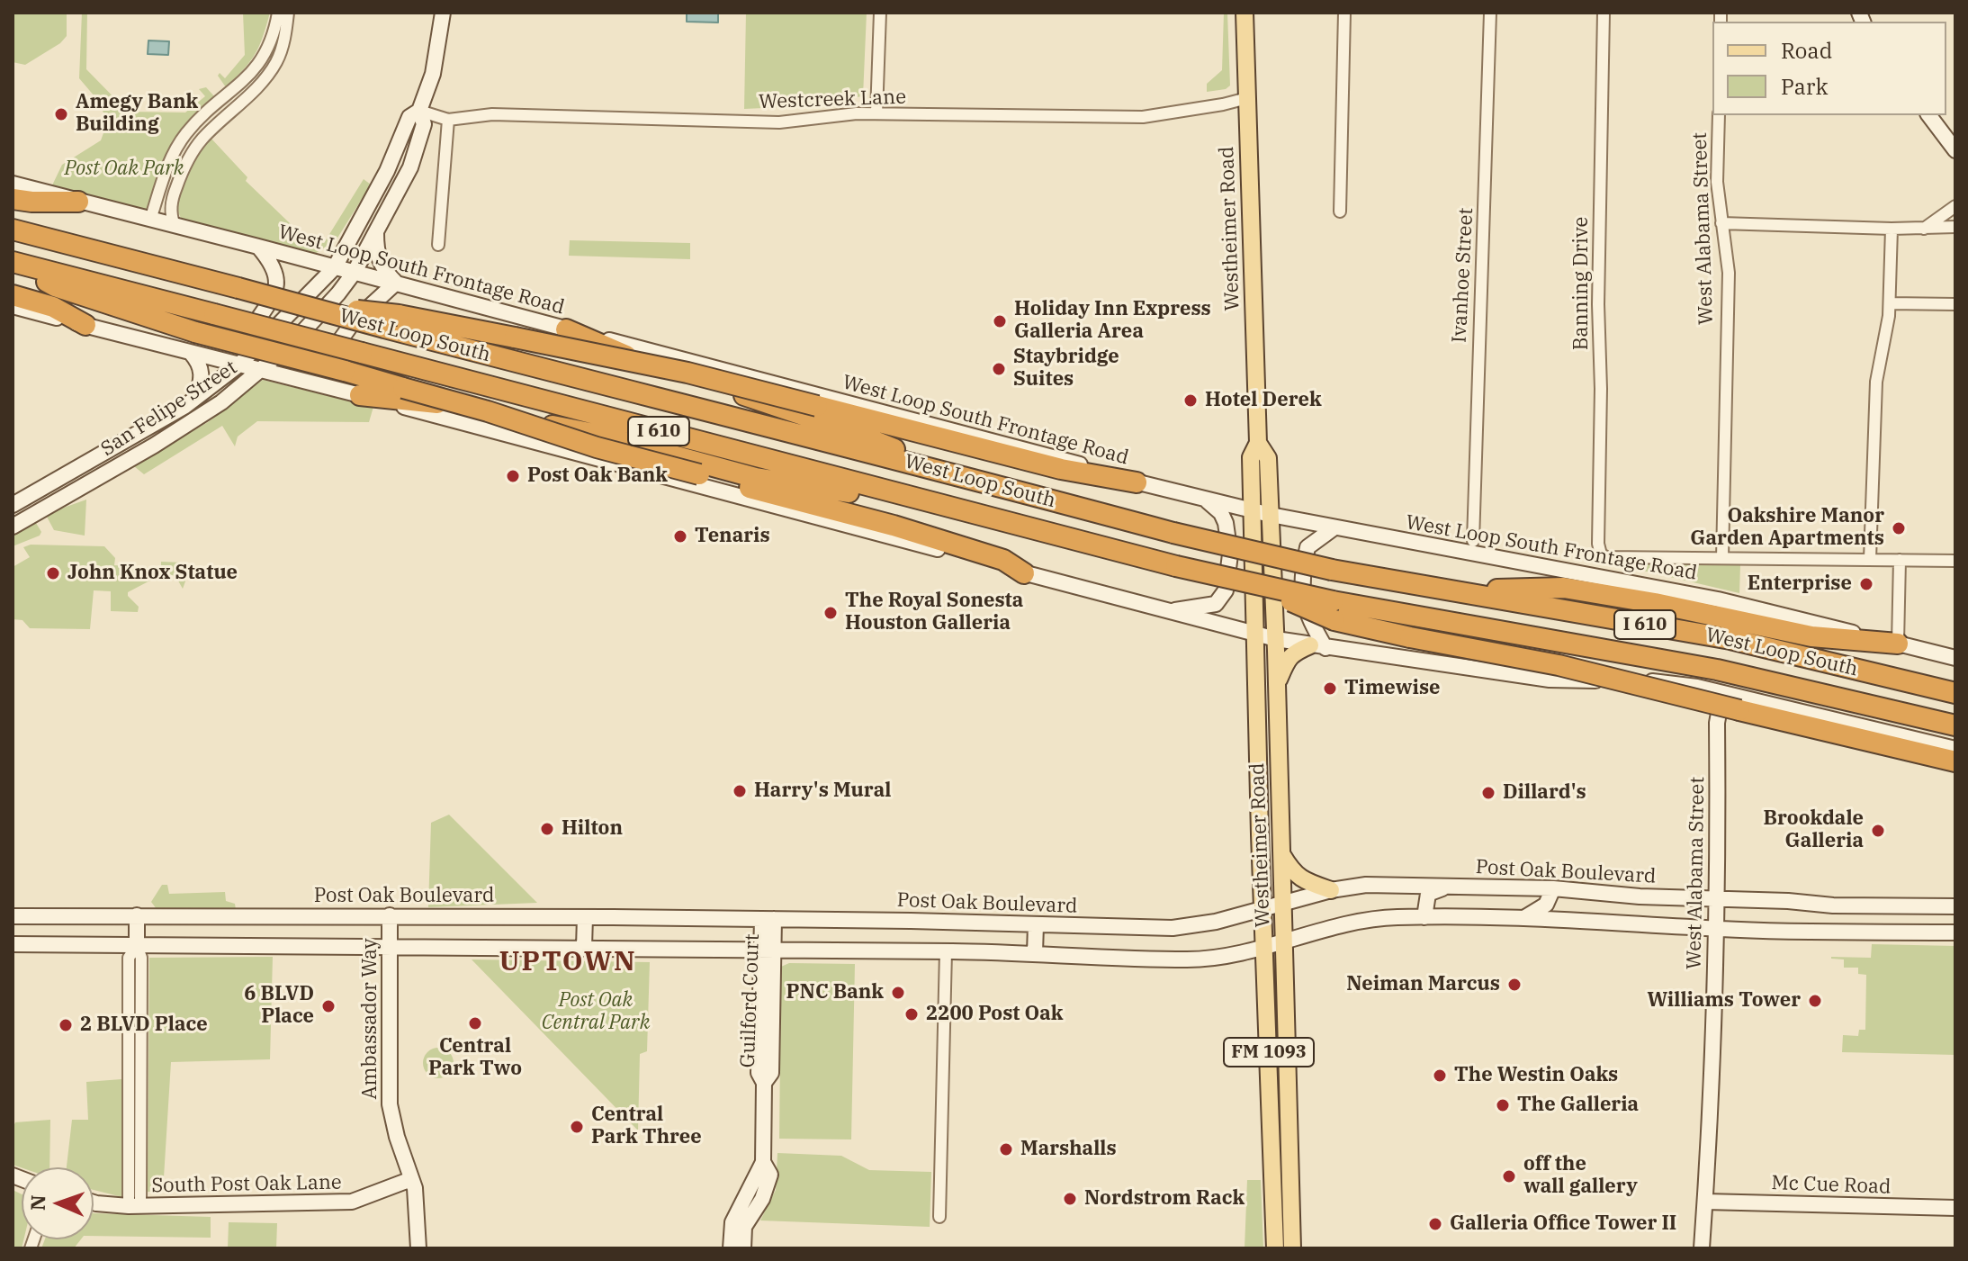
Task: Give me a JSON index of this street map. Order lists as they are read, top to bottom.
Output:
{
  "streets": {
    "highway": ["West Loop South", "I 610"],
    "main road": [
      "Westheimer Road",
      "West Alabama Street",
      "West Loop South Frontage Road",
      "San Felipe Street",
      "Post Oak Boulevard",
      "Guilford Court",
      "Ambassador Way",
      "FM 1093",
      "South Post Oak Lane",
      "Mc Cue Road"
    ],
    "street": ["Westcreek Lane", "Ivanhoe Street", "Banning Drive"]
  },
  "crossings": [
    ["Westcreek Lane", "Westheimer Road"],
    ["Westcreek Lane", "San Felipe Street"],
    ["Westheimer Road", "West Loop South Frontage Road"],
    ["Westheimer Road", "Post Oak Boulevard"],
    ["West Alabama Street", "Banning Drive"],
    ["West Alabama Street", "Post Oak Boulevard"],
    ["West Alabama Street", "Mc Cue Road"],
    ["West Loop South Frontage Road", "San Felipe Street"],
    ["Post Oak Boulevard", "Guilford Court"],
    ["Post Oak Boulevard", "Ambassador Way"],
    ["Ambassador Way", "South Post Oak Lane"]
  ],
  "districts": ["UPTOWN"],
  "parks": ["Post Oak Park", "Post Oak Central Park"],
  "places": [
    "Amegy Bank Building",
    "Holiday Inn Express Galleria Area",
    "Staybridge Suites",
    "Hotel Derek",
    "Post Oak Bank",
    "Oakshire Manor Garden Apartments",
    "Tenaris",
    "John Knox Statue",
    "Enterprise",
    "The Royal Sonesta Houston Galleria",
    "Timewise",
    "Harry's Mural",
    "Dillard's",
    "Hilton",
    "Brookdale Galleria",
    "Neiman Marcus",
    "PNC Bank",
    "Williams Tower",
    "6 BLVD Place",
    "2200 Post Oak",
    "Central Park Two",
    "2 BLVD Place",
    "The Westin Oaks",
    "The Galleria",
    "Central Park Three",
    "Marshalls",
    "off the wall gallery",
    "Nordstrom Rack",
    "Galleria Office Tower II"
  ],
  "legend": ["Road", "Park"],
  "north": "left"
}
